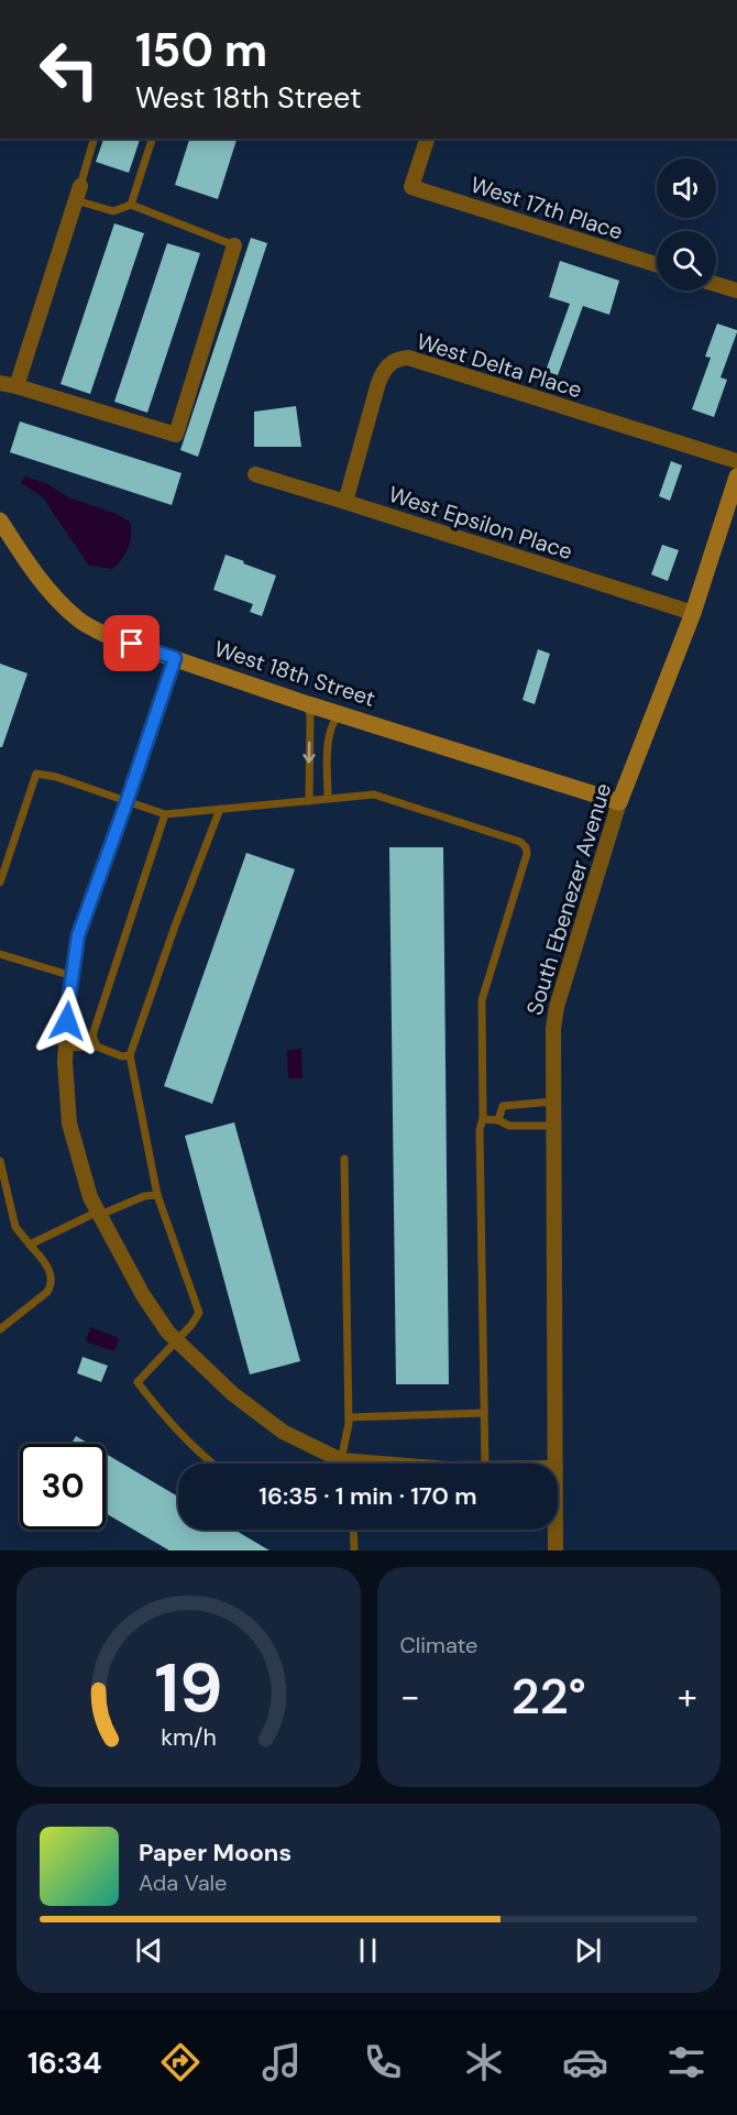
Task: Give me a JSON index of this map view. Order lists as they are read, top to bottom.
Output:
{
  "streets": {
    "street": [
      "West 17th Place",
      "West Delta Place",
      "West Epsilon Place",
      "West 18th Street",
      "South Ebenezer Avenue"
    ]
  },
  "crossings": [
    ["West Delta Place", "West Epsilon Place"],
    ["West Epsilon Place", "South Ebenezer Avenue"],
    ["West 18th Street", "South Ebenezer Avenue"]
  ],
  "page": {
    "turn": ["150 m", "West 18th Street"],
    "limit": "30",
    "trip": "16:35 · 1 min · 170 m",
    "tile": "Climate",
    "heat": ["−", "22°", "+"],
    "song": ["Paper Moons", "Ada Vale"],
    "tabs": "16:34",
    "gauge": ["19", "km/h"]
  }
}
